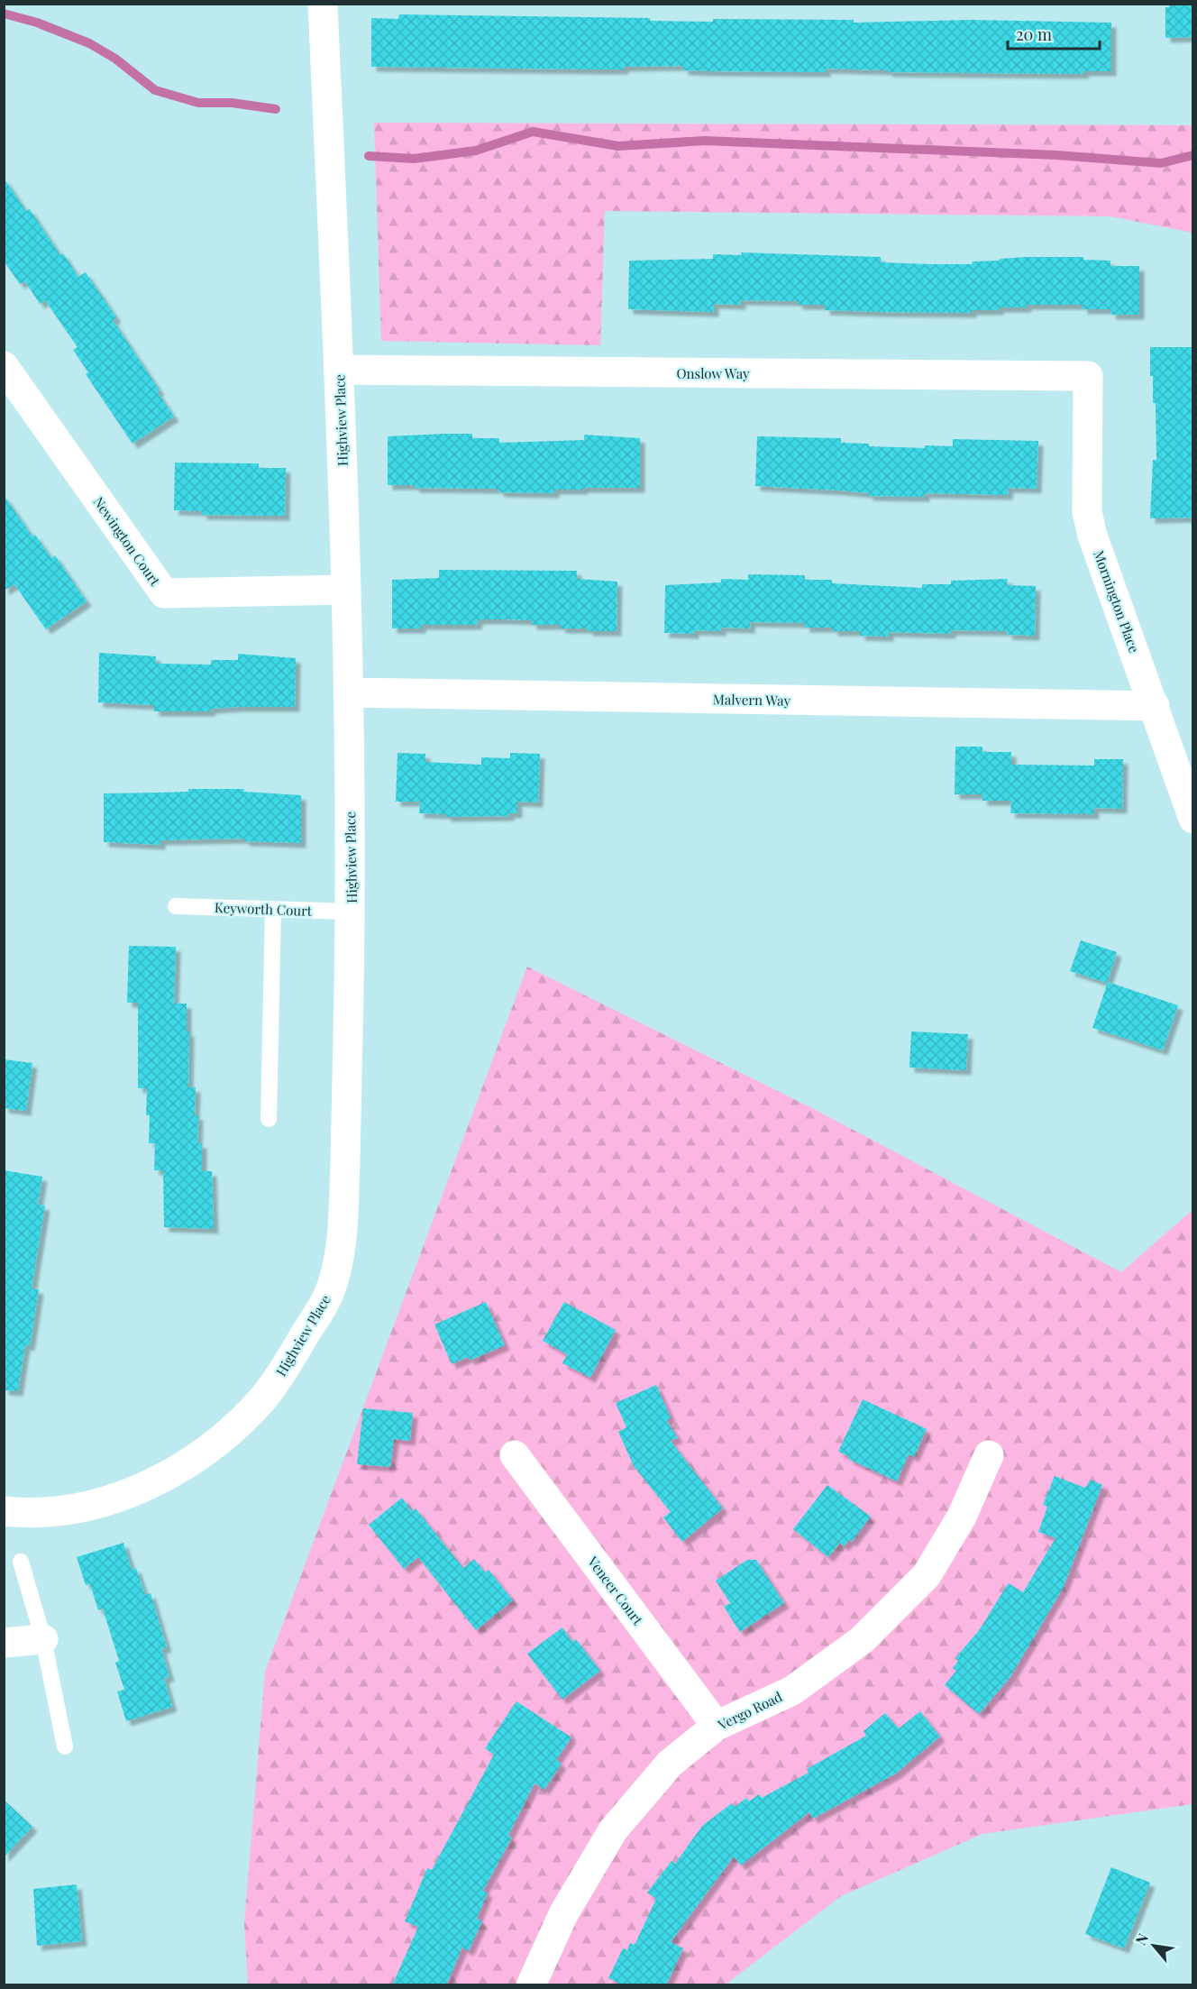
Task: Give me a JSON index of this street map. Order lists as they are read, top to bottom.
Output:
{
  "streets": {
    "street": [
      "Onslow Way",
      "Highview Place",
      "Newington Court",
      "Mornington Place",
      "Malvern Way",
      "Veneer Court",
      "Vergo Road"
    ],
    "lane": ["Keyworth Court"]
  },
  "crossings": [
    ["Onslow Way", "Highview Place"],
    ["Onslow Way", "Mornington Place"],
    ["Highview Place", "Newington Court"],
    ["Highview Place", "Malvern Way"],
    ["Highview Place", "Keyworth Court"],
    ["Mornington Place", "Malvern Way"],
    ["Veneer Court", "Vergo Road"]
  ],
  "scale_bar": "20 m",
  "north": "top left"
}
